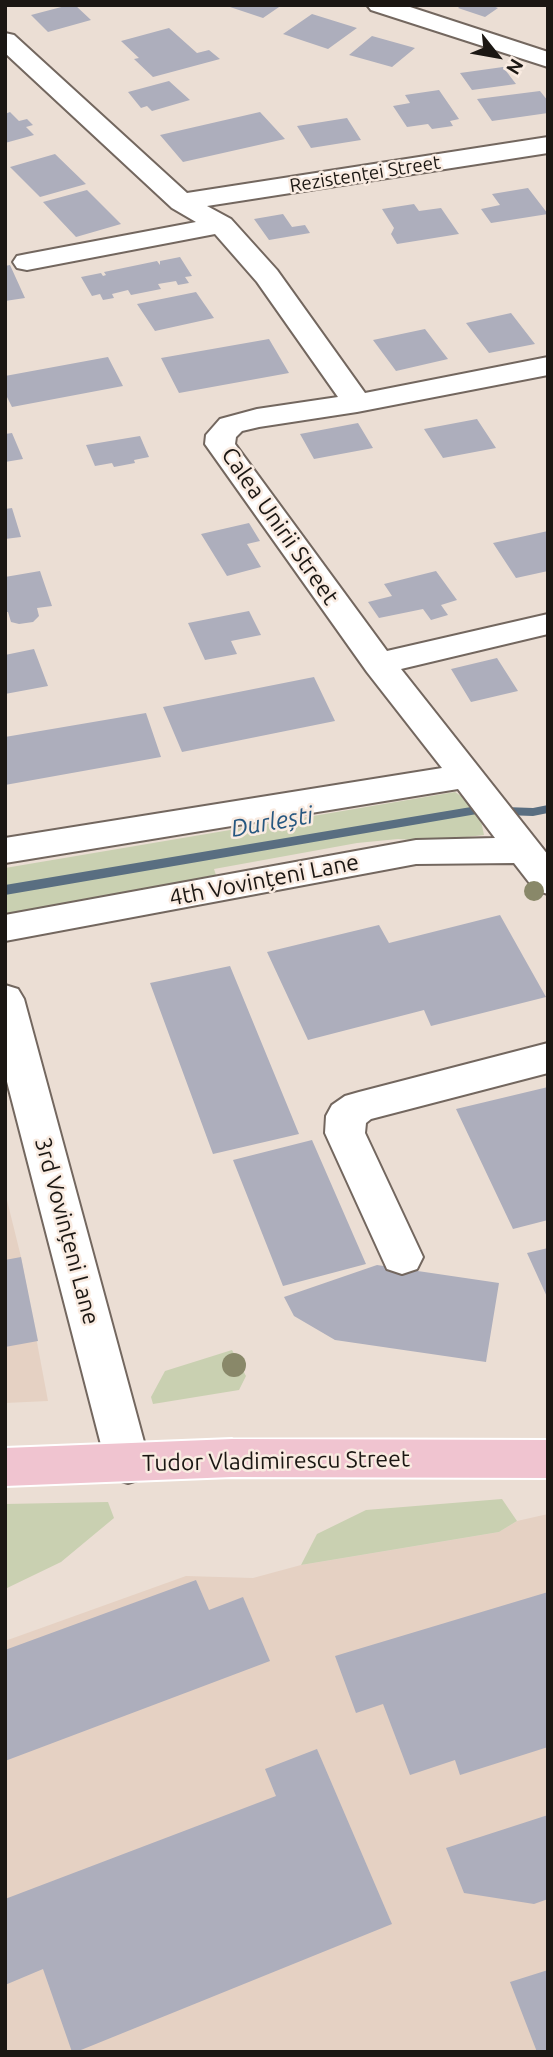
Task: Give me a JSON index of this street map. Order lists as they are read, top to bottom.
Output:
{
  "streets": {
    "main road": ["Tudor Vladimirescu Street"],
    "street": [
      "Rezistenței Street",
      "Calea Unirii Street",
      "4th Vovințeni Lane",
      "3rd Vovințeni Lane"
    ]
  },
  "crossings": [
    ["Calea Unirii Street", "4th Vovințeni Lane"],
    ["3rd Vovințeni Lane", "Tudor Vladimirescu Street"]
  ],
  "water": ["Durlești"],
  "north": "bottom right"
}
